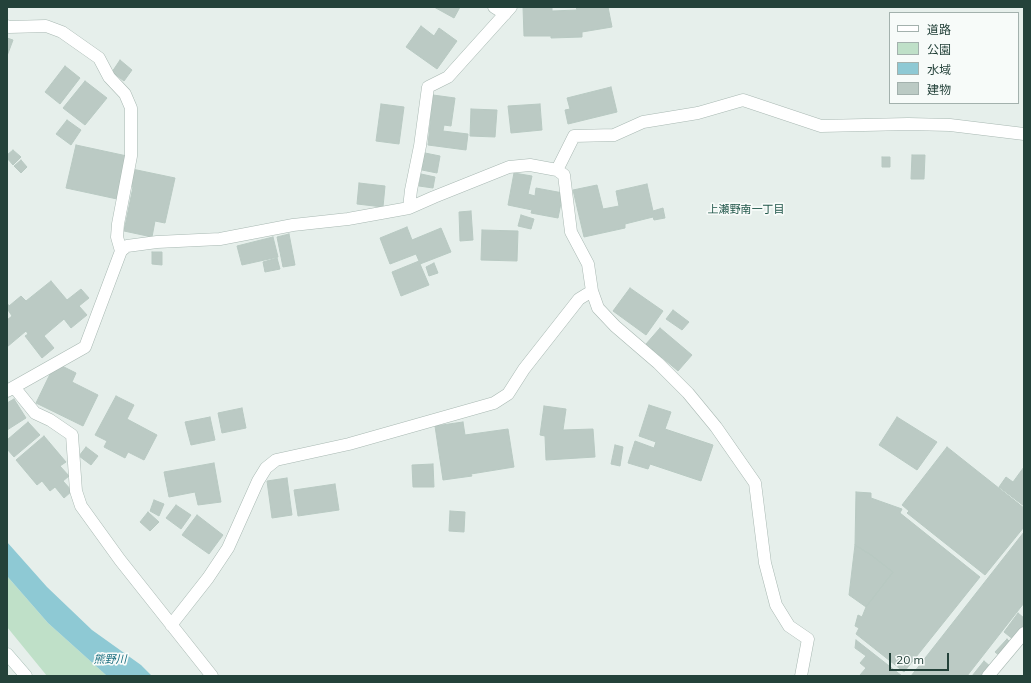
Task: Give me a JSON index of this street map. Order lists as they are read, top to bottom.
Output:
{
  "districts": ["上瀬野南一丁目"],
  "water": ["熊野川"],
  "legend": [
    "道路",
    "公園",
    "水域",
    "建物"
  ],
  "scale_bar": "20 m"
}
